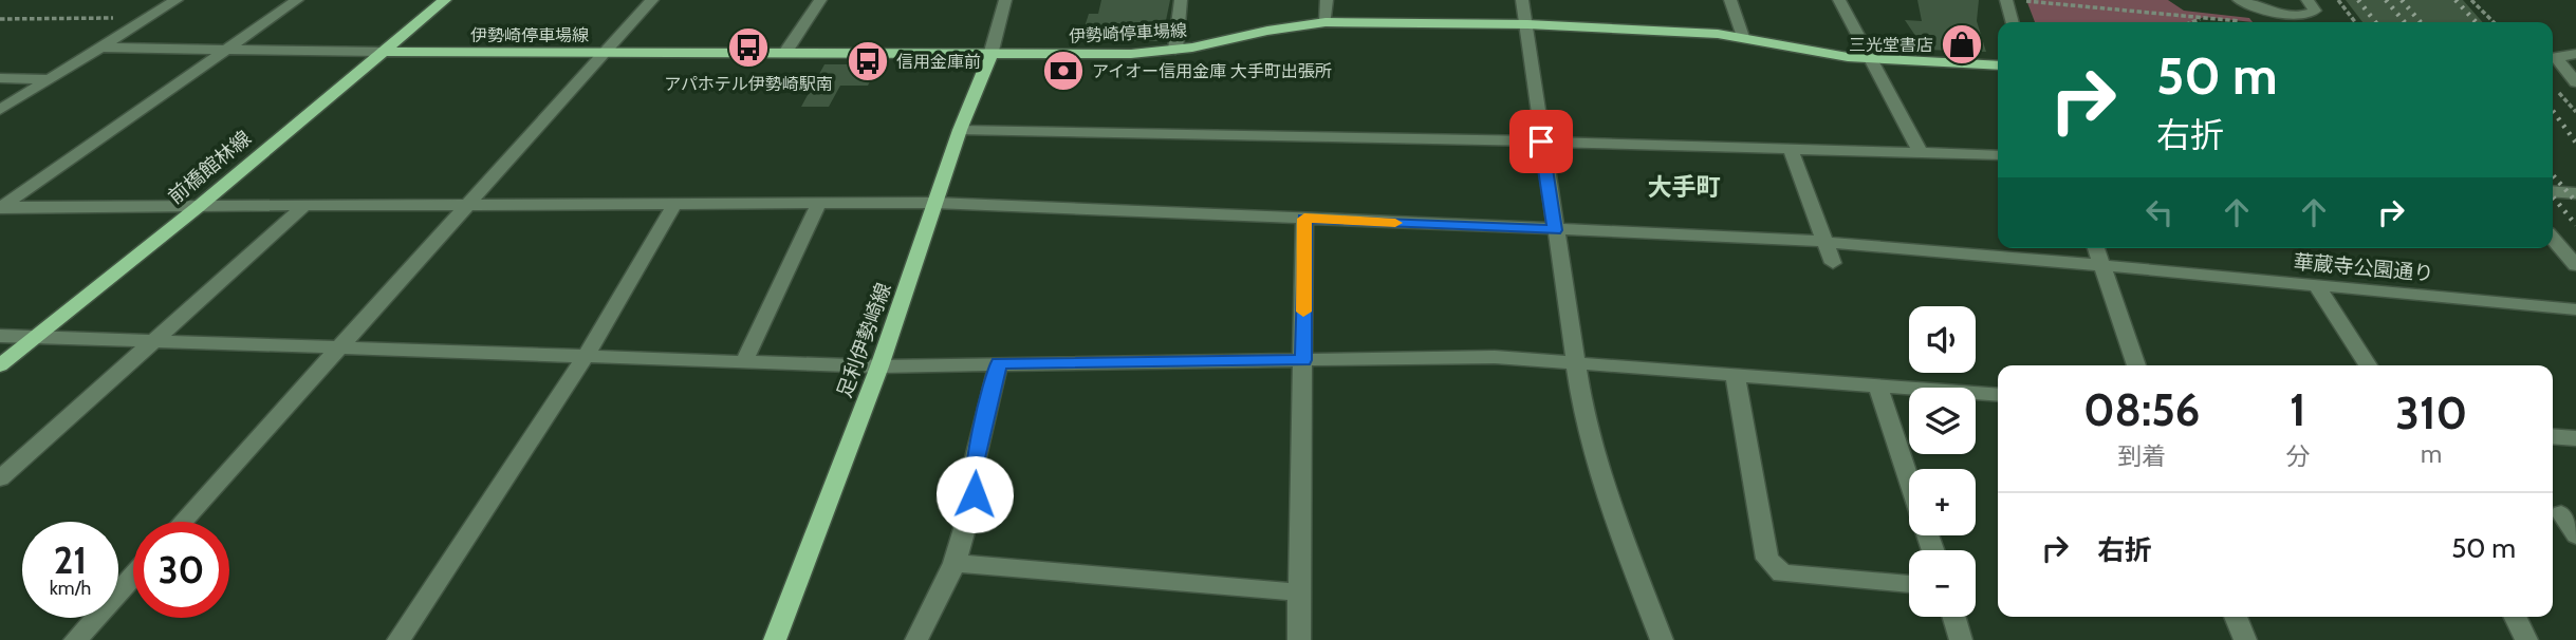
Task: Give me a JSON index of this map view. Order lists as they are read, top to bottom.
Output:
{
  "streets": {
    "main road": ["伊勢崎停車場線", "前橋館林線", "足利伊勢崎線"],
    "street": ["華蔵寺公園通り"]
  },
  "crossings": [
    ["伊勢崎停車場線", "前橋館林線"],
    ["伊勢崎停車場線", "足利伊勢崎線"],
    ["前橋館林線", "華蔵寺公園通り"],
    ["華蔵寺公園通り", "足利伊勢崎線"]
  ],
  "districts": ["大手町"],
  "places": {
    "shop": ["三光堂書店"],
    "bus stop": ["アパホテル伊勢崎駅南", "信用金庫前"],
    "bank": ["アイオー信用金庫 大手町出張所"]
  },
  "page": {
    "turn": ["50 m", "右折"],
    "map_buttons": ["+", "−"],
    "eta": [
      "08:56",
      "到着",
      "1",
      "分",
      "310",
      "m"
    ],
    "list": [
      {
        "name": "右折",
        "value": "50 m"
      }
    ],
    "speed": "21 km/h",
    "limit": "30"
  }
}
